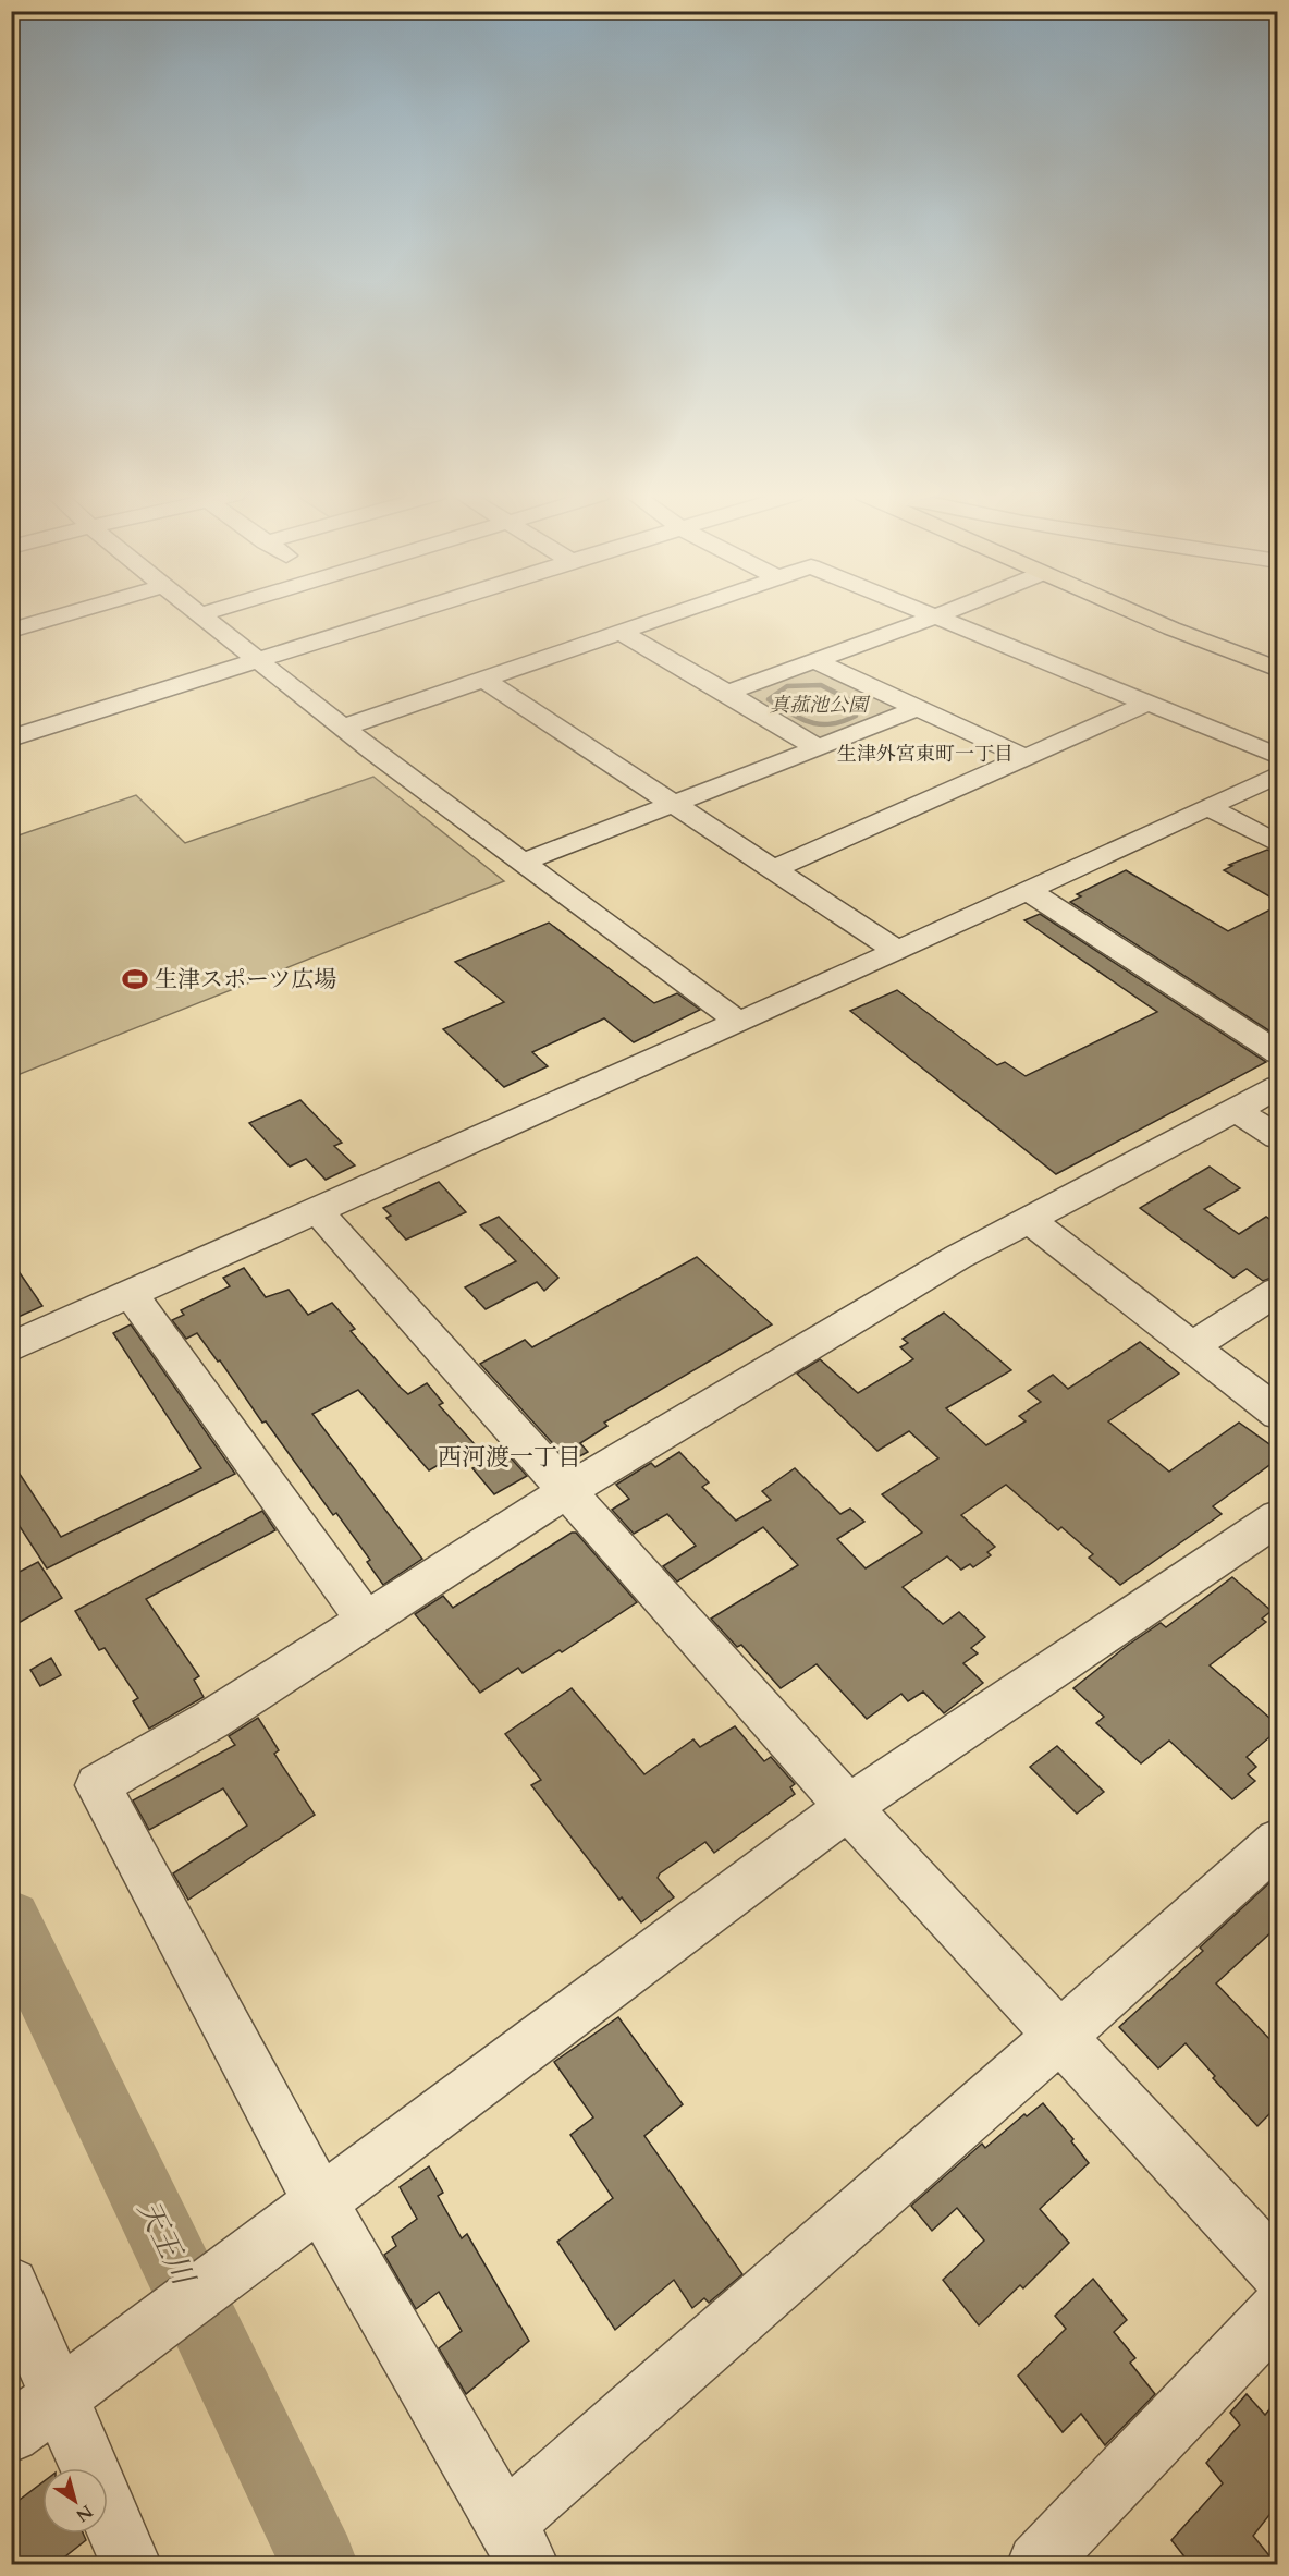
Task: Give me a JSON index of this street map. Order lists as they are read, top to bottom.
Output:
{
  "districts": ["生津外宮東町一丁目", "西河渡一丁目"],
  "water": ["天王川"],
  "parks": ["真菰池公園"],
  "places": {
    "sports": ["生津スポーツ広場"]
  },
  "north": "bottom right"
}
